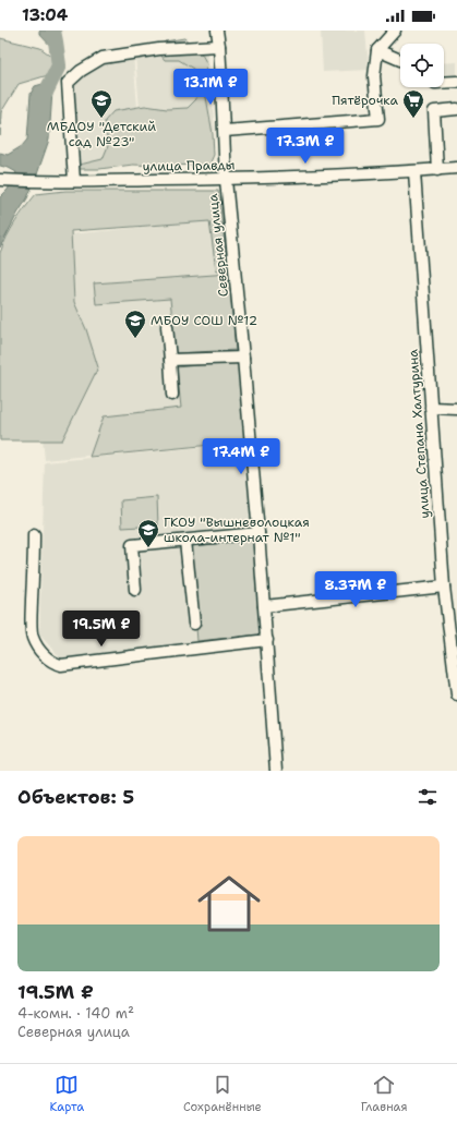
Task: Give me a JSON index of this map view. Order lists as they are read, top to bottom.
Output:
{
  "streets": {
    "street": ["улица Правды", "Северная улица", "улица Степана Халтурина"]
  },
  "crossings": [
    ["улица Правды", "Северная улица"],
    ["улица Правды", "улица Степана Халтурина"]
  ],
  "places": {
    "school or university": ["МБДОУ \"Детский сад №23\"", "МБОУ СОШ №12", "ГКОУ \"Вышневолоцкая школа-интернат №1\""],
    "supermarket": ["Пятёрочка"]
  },
  "page": {
    "status": "13:04",
    "price": [
      "13.1M ₽",
      "17.3M ₽",
      "17.4M ₽",
      "8.37M ₽",
      "19.5M ₽"
    ],
    "heading": "Объектов: 5",
    "list": [
      {
        "name": "19.5M ₽",
        "note": "4-комн. · 140 m² · Северная улица"
      }
    ],
    "tabs": ["Карта", "Сохранённые", "Главная"]
  }
}
